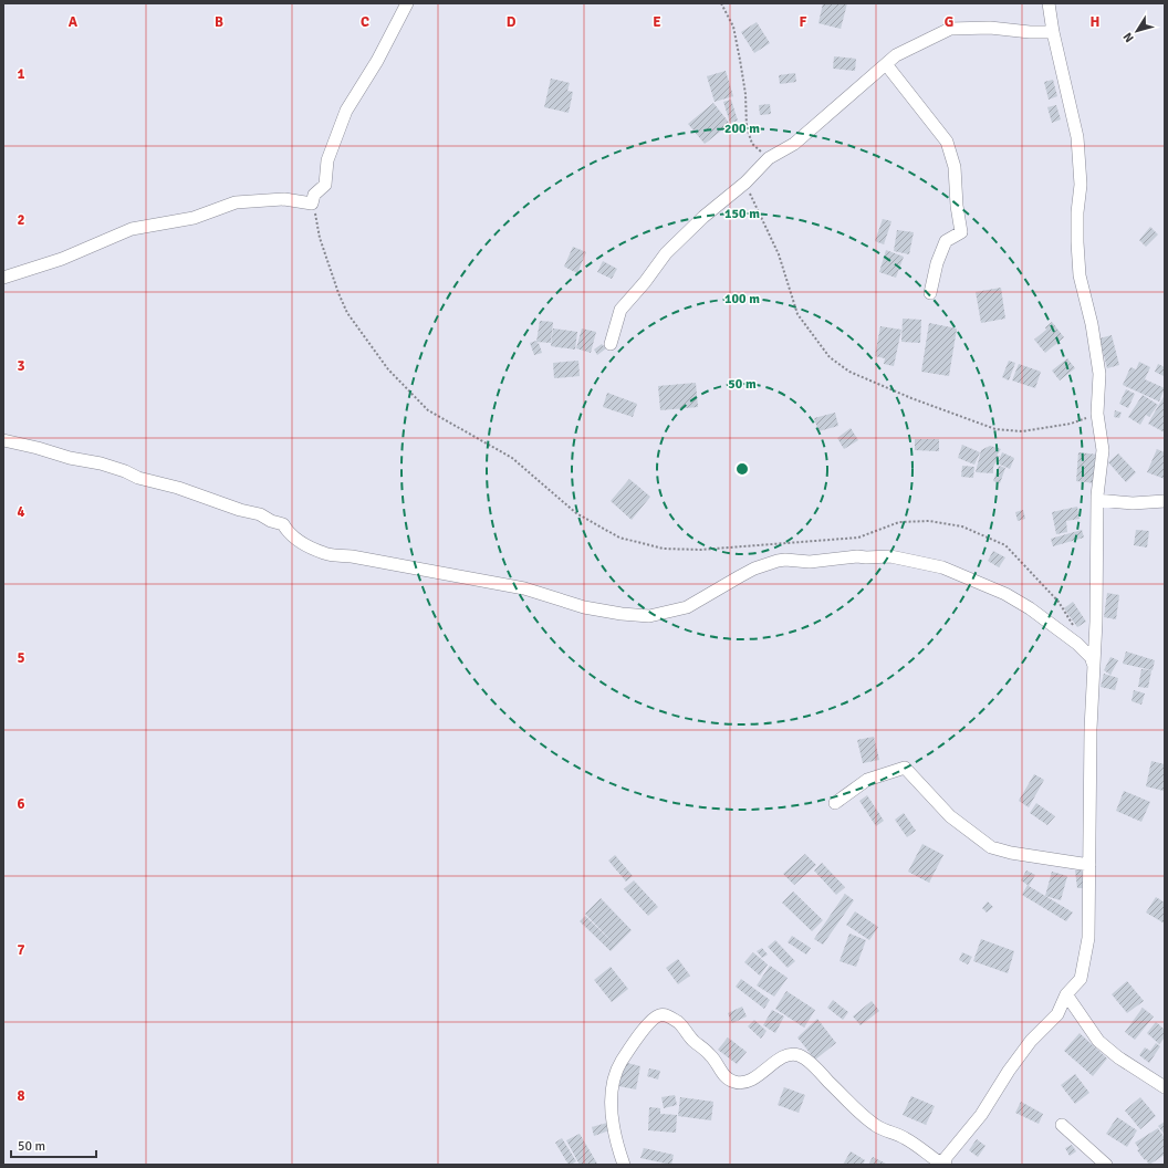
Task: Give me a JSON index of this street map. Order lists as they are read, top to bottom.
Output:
{
  "scale_bar": "50 m",
  "north": "bottom left",
  "grid": {
    "columns": [
      "A",
      "B",
      "C",
      "D",
      "E",
      "F",
      "G",
      "H"
    ],
    "rows": [
      "1",
      "2",
      "3",
      "4",
      "5",
      "6",
      "7",
      "8"
    ]
  },
  "rings": [
    "200 m",
    "150 m",
    "100 m",
    "50 m"
  ]
}
